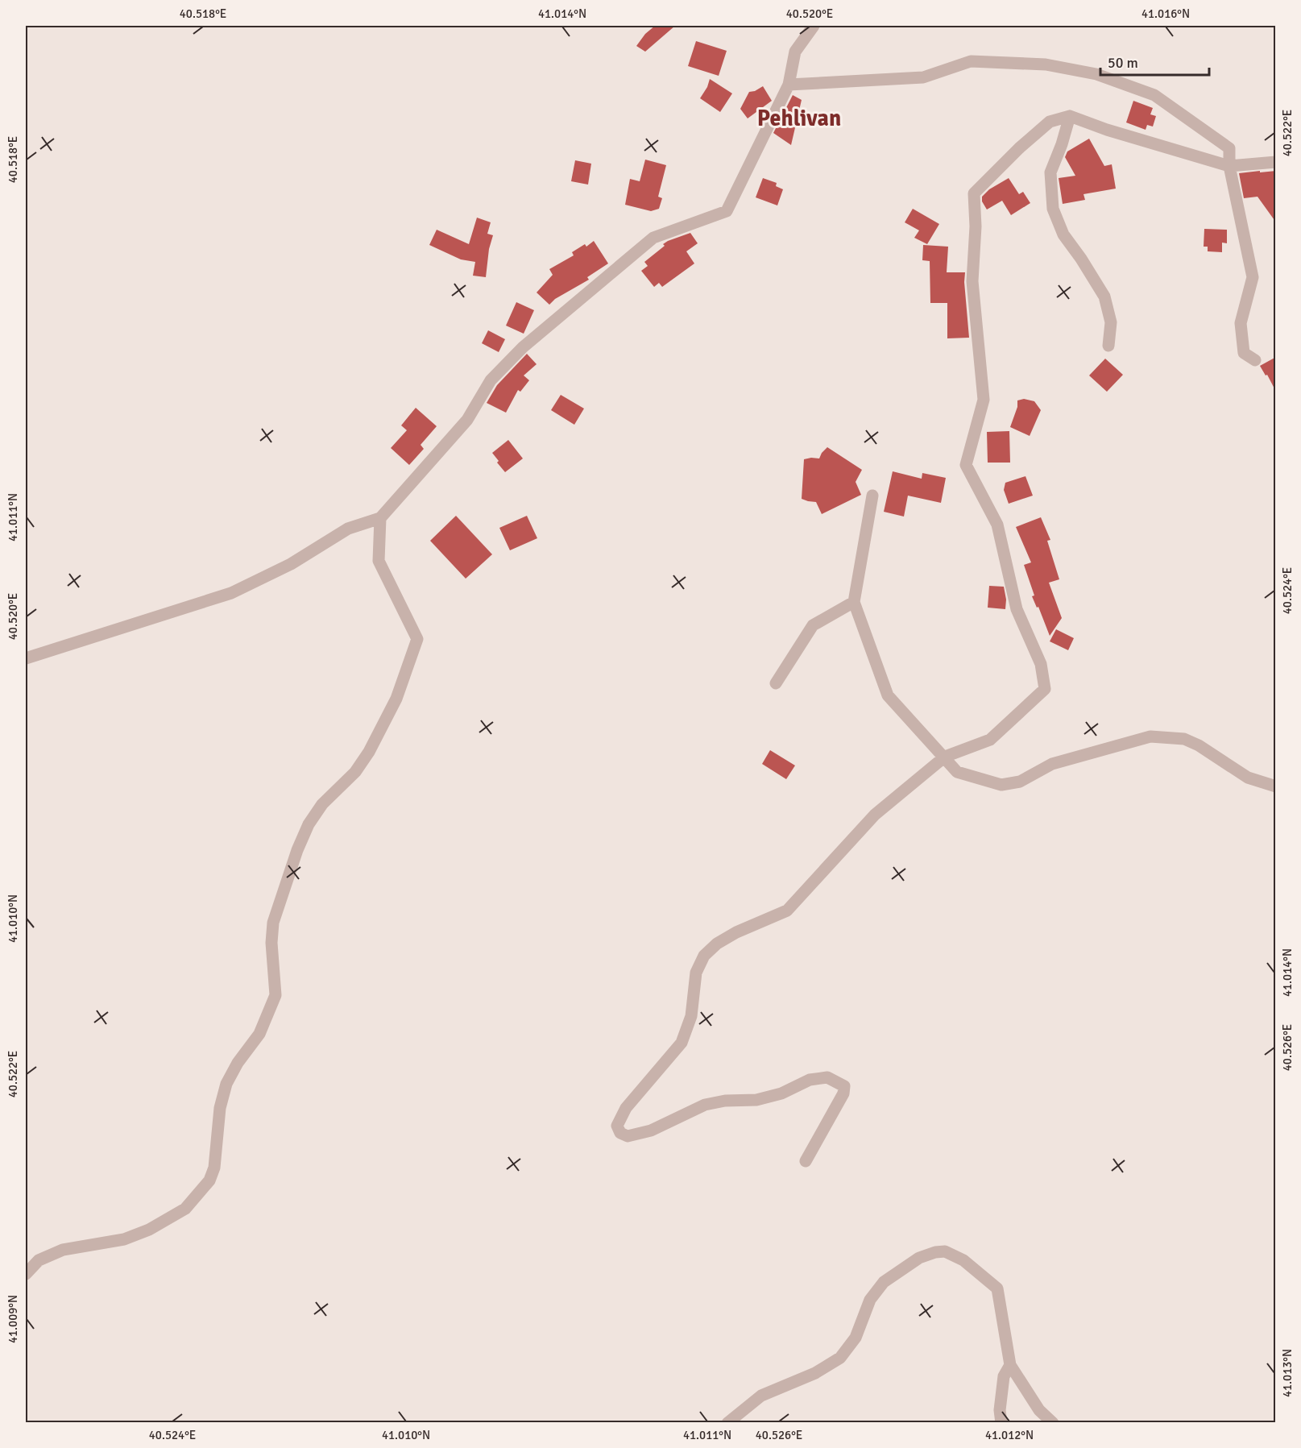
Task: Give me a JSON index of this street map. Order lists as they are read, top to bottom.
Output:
{
  "districts": ["Pehlivan"],
  "scale_bar": "50 m",
  "coordinates": [
    "40.518°E",
    "41.014°N",
    "40.520°E",
    "41.016°N",
    "40.522°E",
    "41.011°N",
    "40.524°E",
    "41.010°N",
    "40.526°E",
    "41.009°N",
    "41.013°N",
    "41.012°N"
  ]
}
